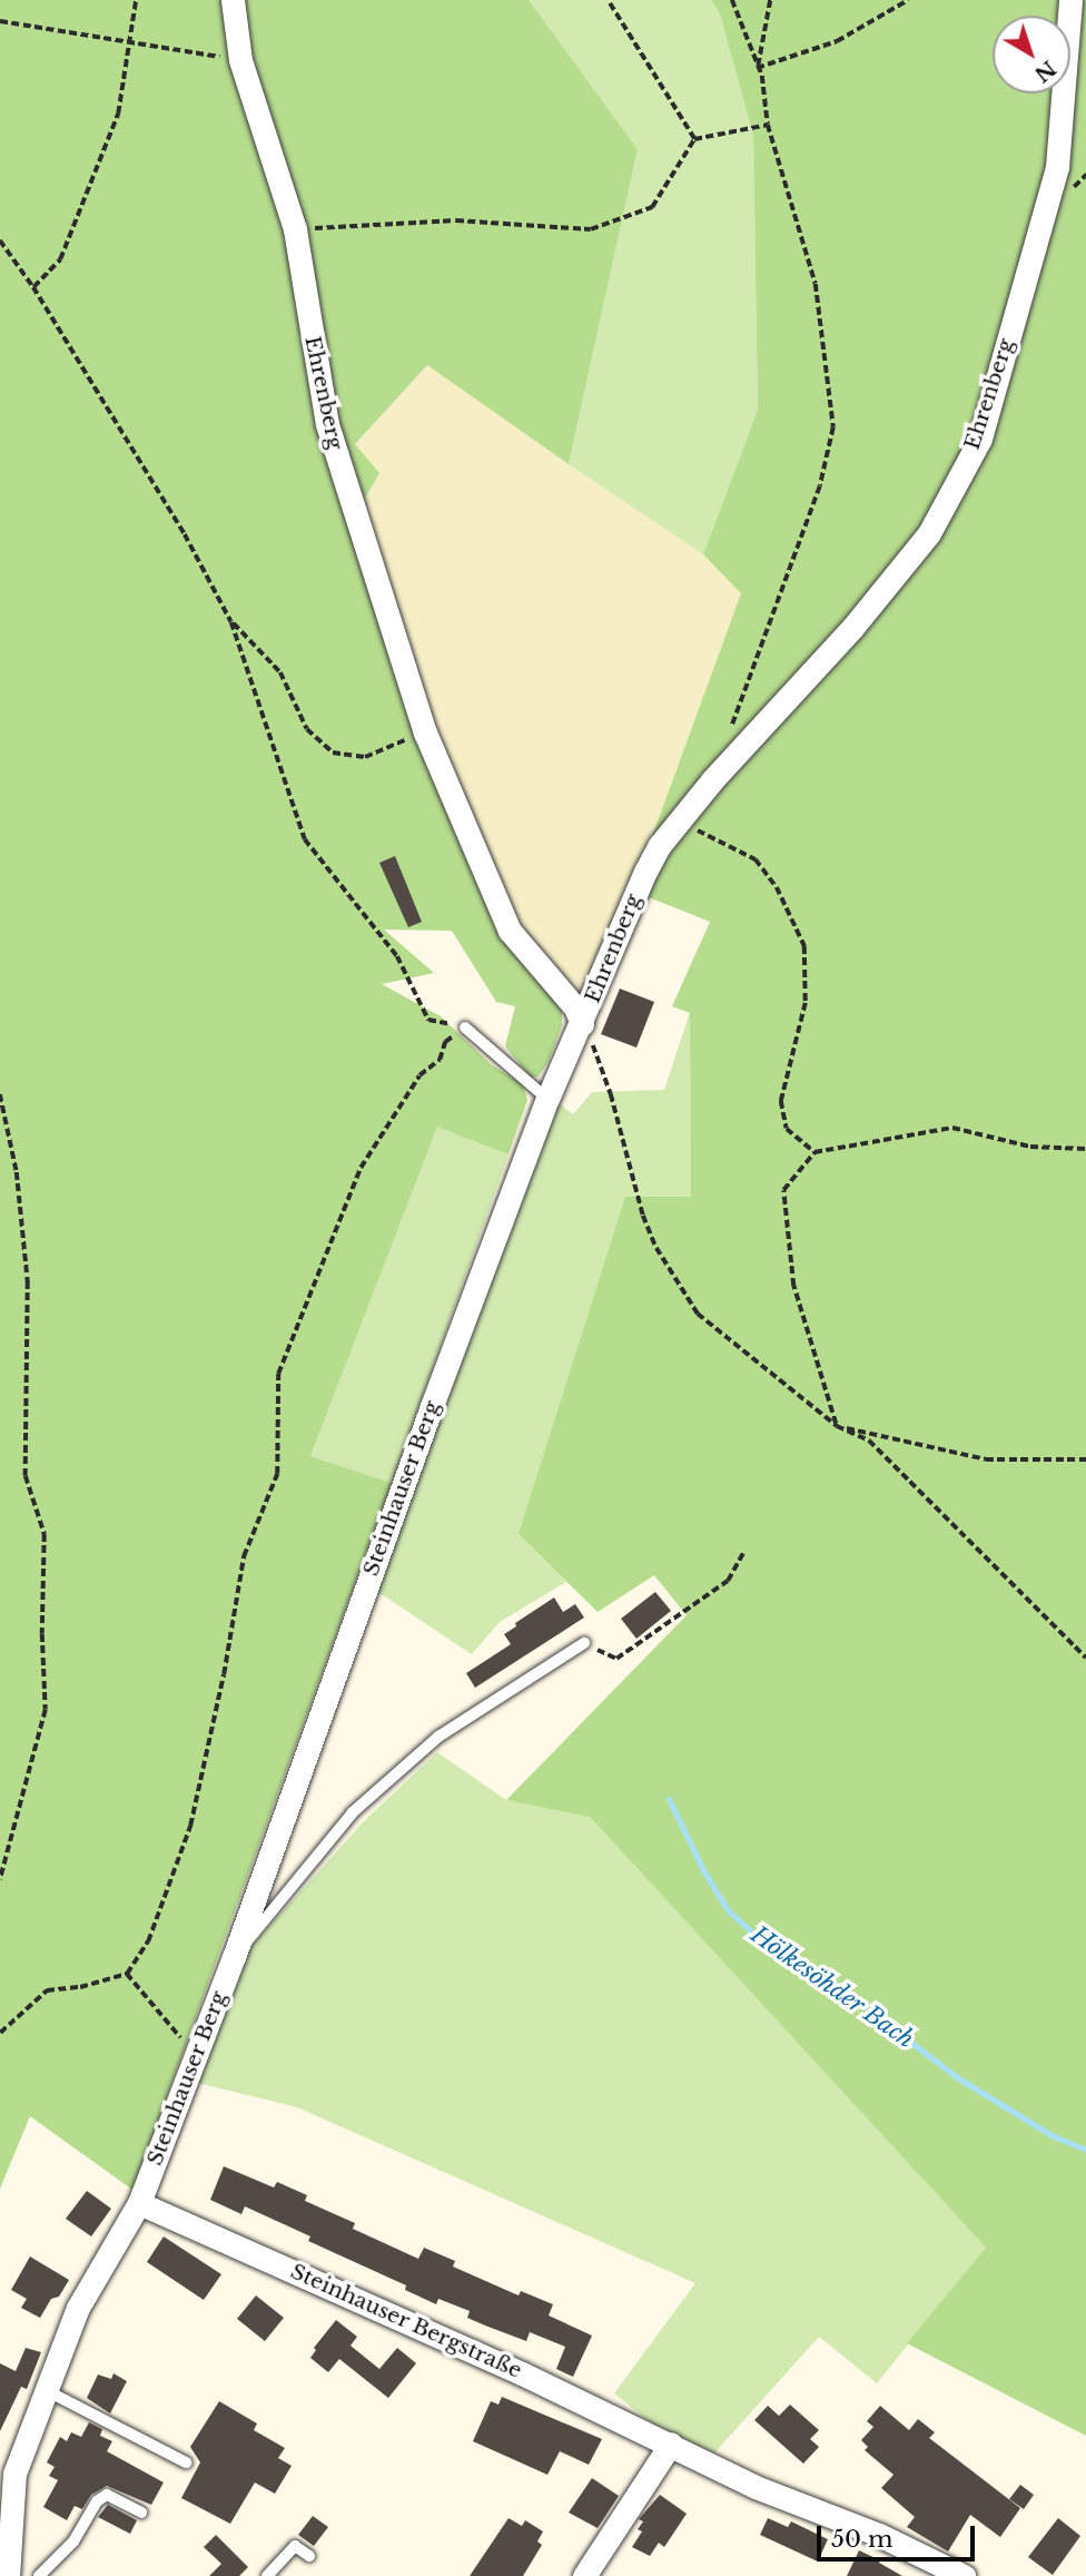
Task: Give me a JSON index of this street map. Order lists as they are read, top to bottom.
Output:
{
  "streets": {
    "street": ["Ehrenberg", "Steinhauser Berg", "Steinhauser Bergstraße"]
  },
  "crossings": [
    ["Ehrenberg", "Steinhauser Berg"],
    ["Steinhauser Berg", "Steinhauser Bergstraße"]
  ],
  "water": ["Hölkesöhder Bach"],
  "scale_bar": "50 m",
  "north": "bottom right"
}
